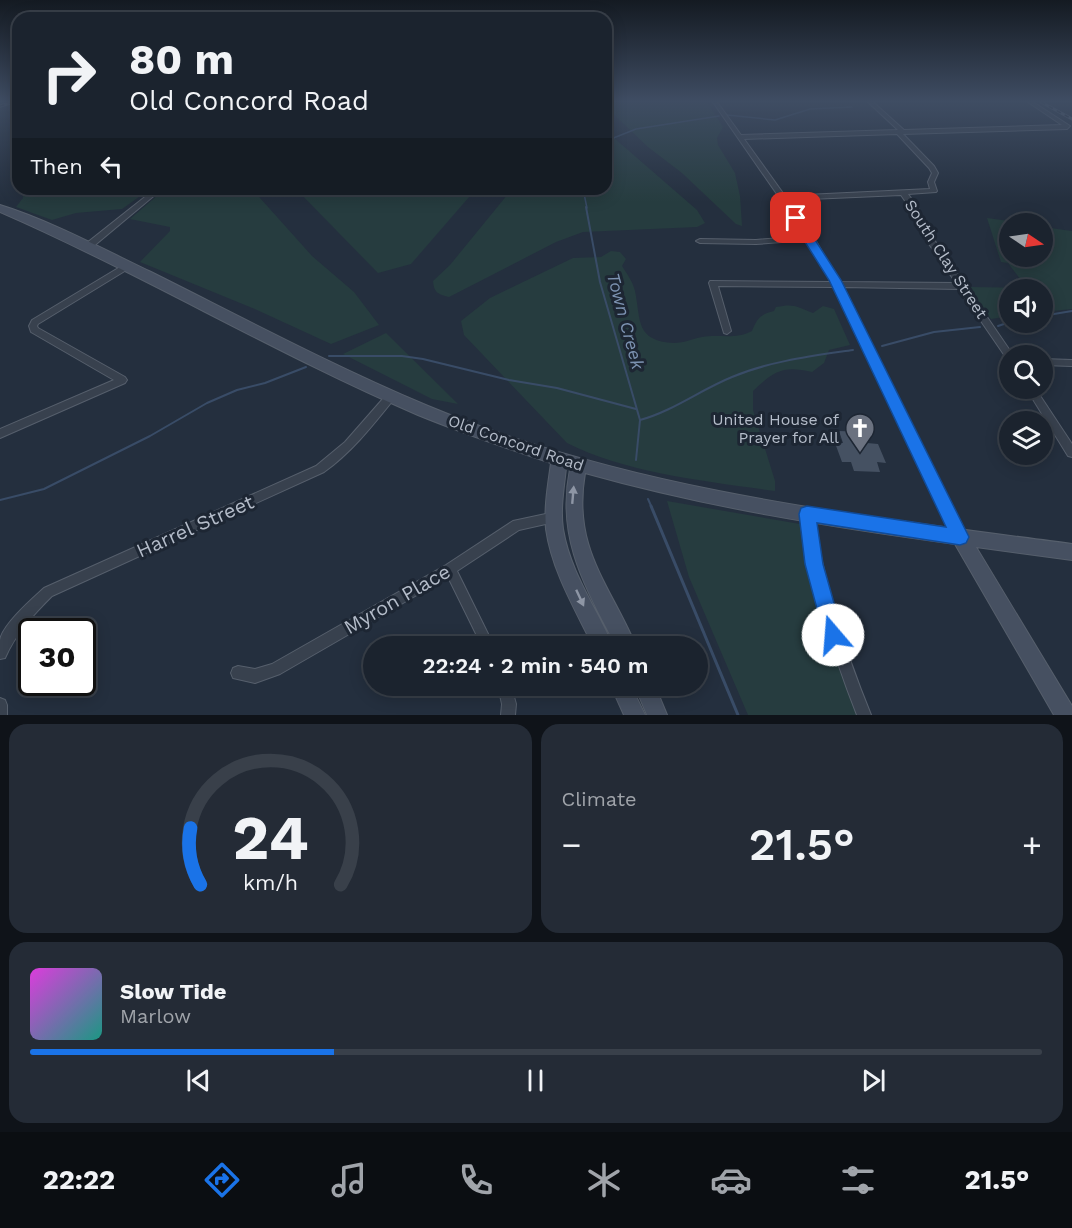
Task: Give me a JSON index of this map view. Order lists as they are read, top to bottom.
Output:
{
  "streets": {
    "main road": ["Old Concord Road"],
    "street": ["South Clay Street", "Harrel Street", "Myron Place"]
  },
  "crossings": [
    ["Old Concord Road", "Harrel Street"]
  ],
  "water": ["Town Creek"],
  "places": {
    "church": ["United House of Prayer for All"]
  },
  "north": "right",
  "page": {
    "turn": ["80 m", "Old Concord Road"],
    "then": "Then",
    "limit": "30",
    "trip": "22:24 · 2 min · 540 m",
    "tile": "Climate",
    "heat": ["−", "21.5°", "+"],
    "song": ["Slow Tide", "Marlow"],
    "tabs": ["22:22", "21.5°"],
    "gauge": ["24", "km/h"]
  }
}
